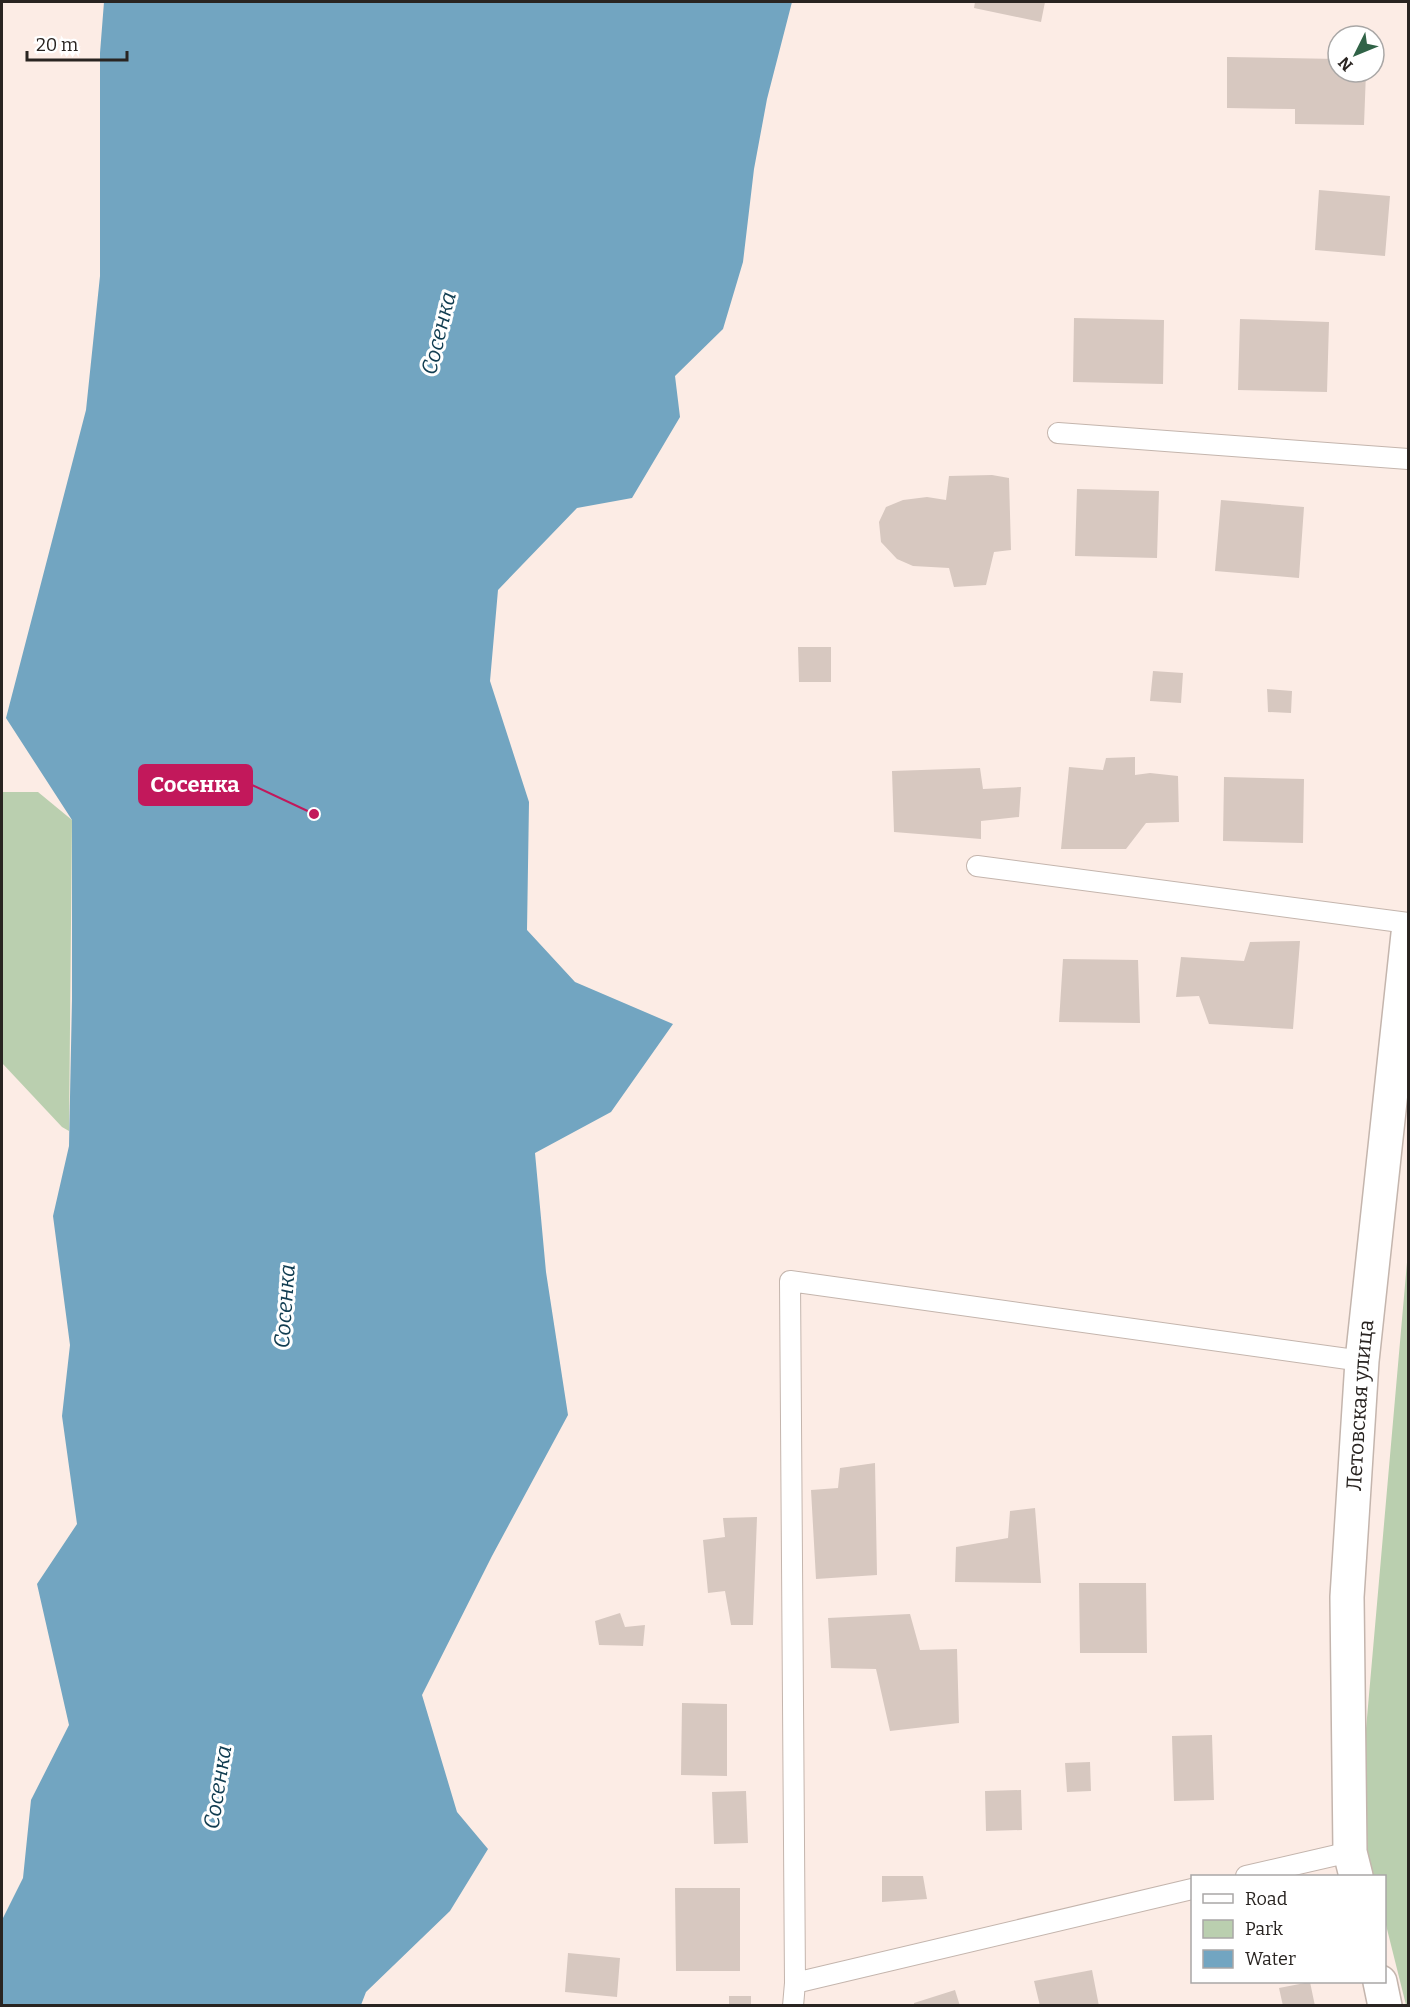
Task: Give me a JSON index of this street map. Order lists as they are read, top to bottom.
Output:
{
  "streets": {
    "street": ["Летовская улица"]
  },
  "water": ["Сосенка"],
  "places": ["Сосенка"],
  "legend": ["Road", "Park", "Water"],
  "scale_bar": "20 m",
  "north": "bottom left"
}
